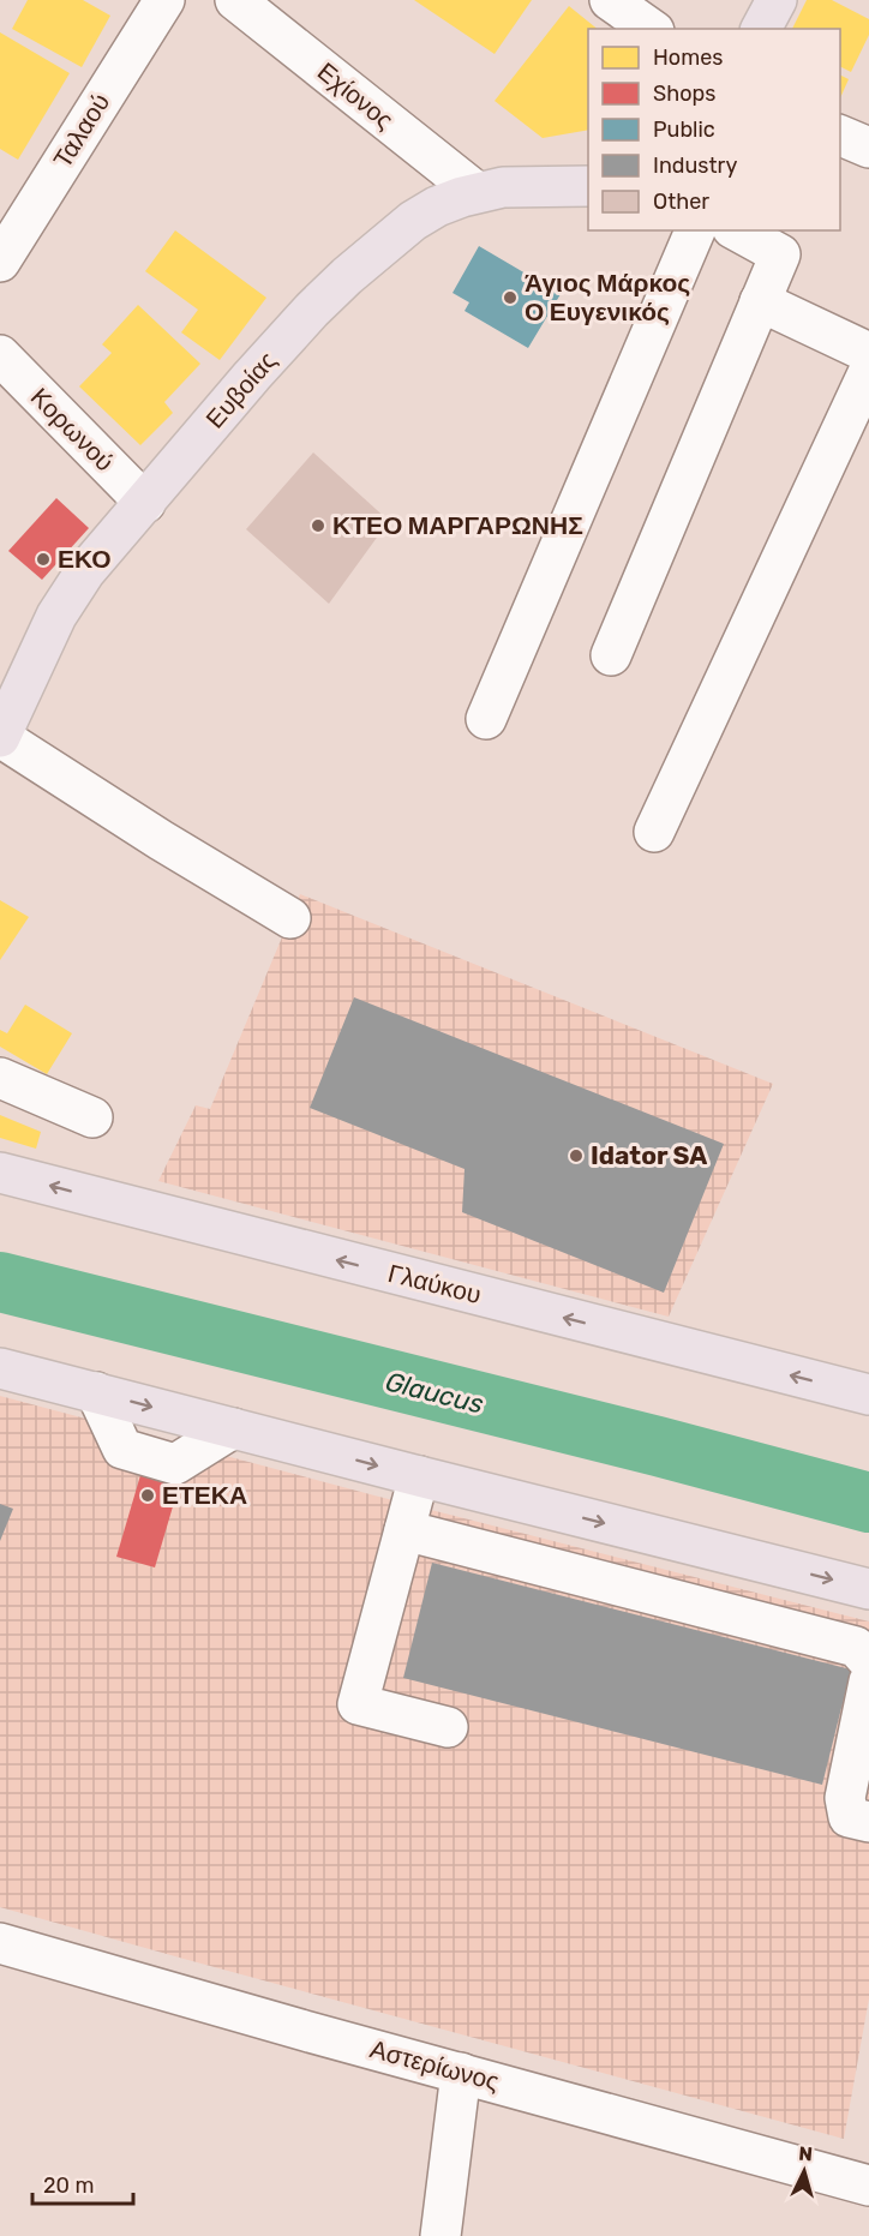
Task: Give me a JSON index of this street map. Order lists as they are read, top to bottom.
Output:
{
  "streets": {
    "main road": ["Ευβοίας", "Γλαύκου"],
    "street": [
      "Εχίονος",
      "Ταλαού",
      "Κορωνού",
      "Αστερίωνος"
    ]
  },
  "crossings": [
    ["Εχίονος", "Ευβοίας"],
    ["Ευβοίας", "Κορωνού"]
  ],
  "water": ["Glaucus"],
  "places": [
    "Άγιος Μάρκος Ο Ευγενικός",
    "ΚΤΕΟ ΜΑΡΓΑΡΩΝΗΣ",
    "ΕΚΟ",
    "Idator SA",
    "ΕΤΕΚΑ"
  ],
  "legend": [
    "Homes",
    "Shops",
    "Public",
    "Industry",
    "Other"
  ],
  "scale_bar": "20 m",
  "north": "top"
}
